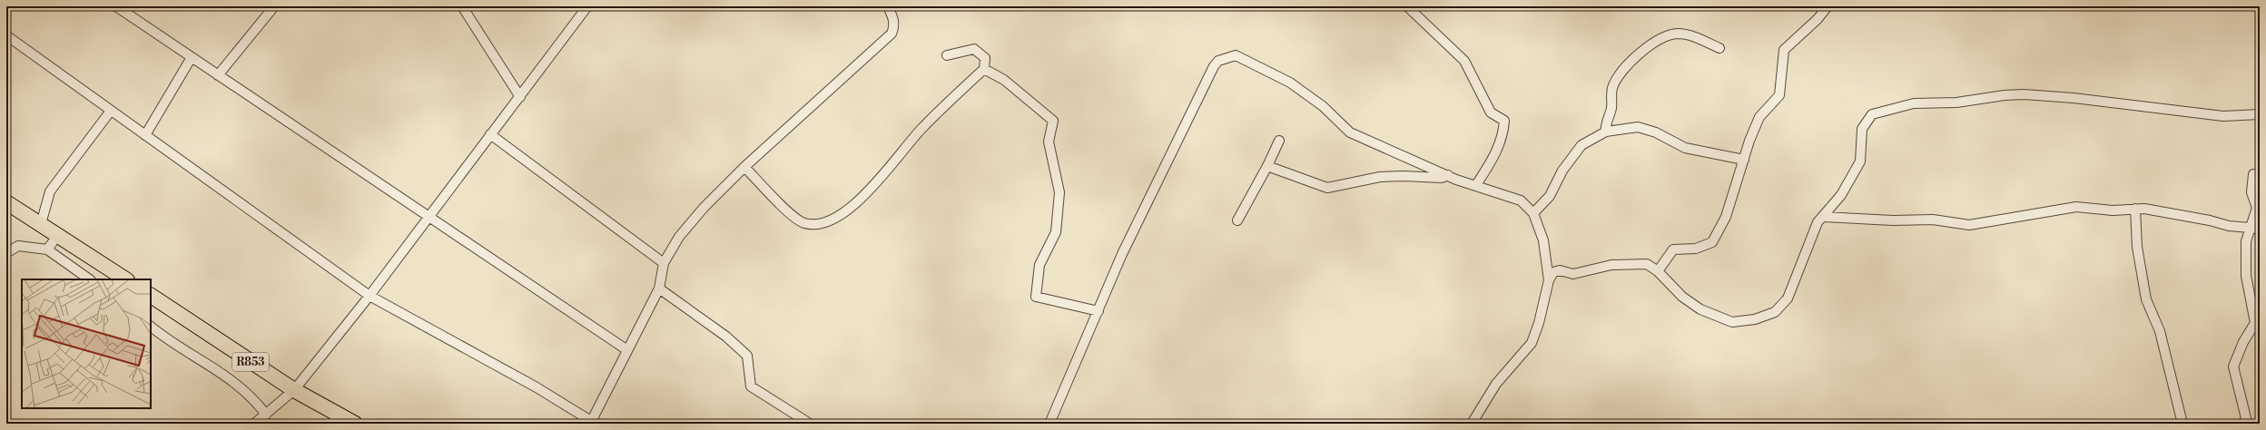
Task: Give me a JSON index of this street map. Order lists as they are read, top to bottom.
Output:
{
  "streets": {
    "main road": ["R853"]
  }
}
